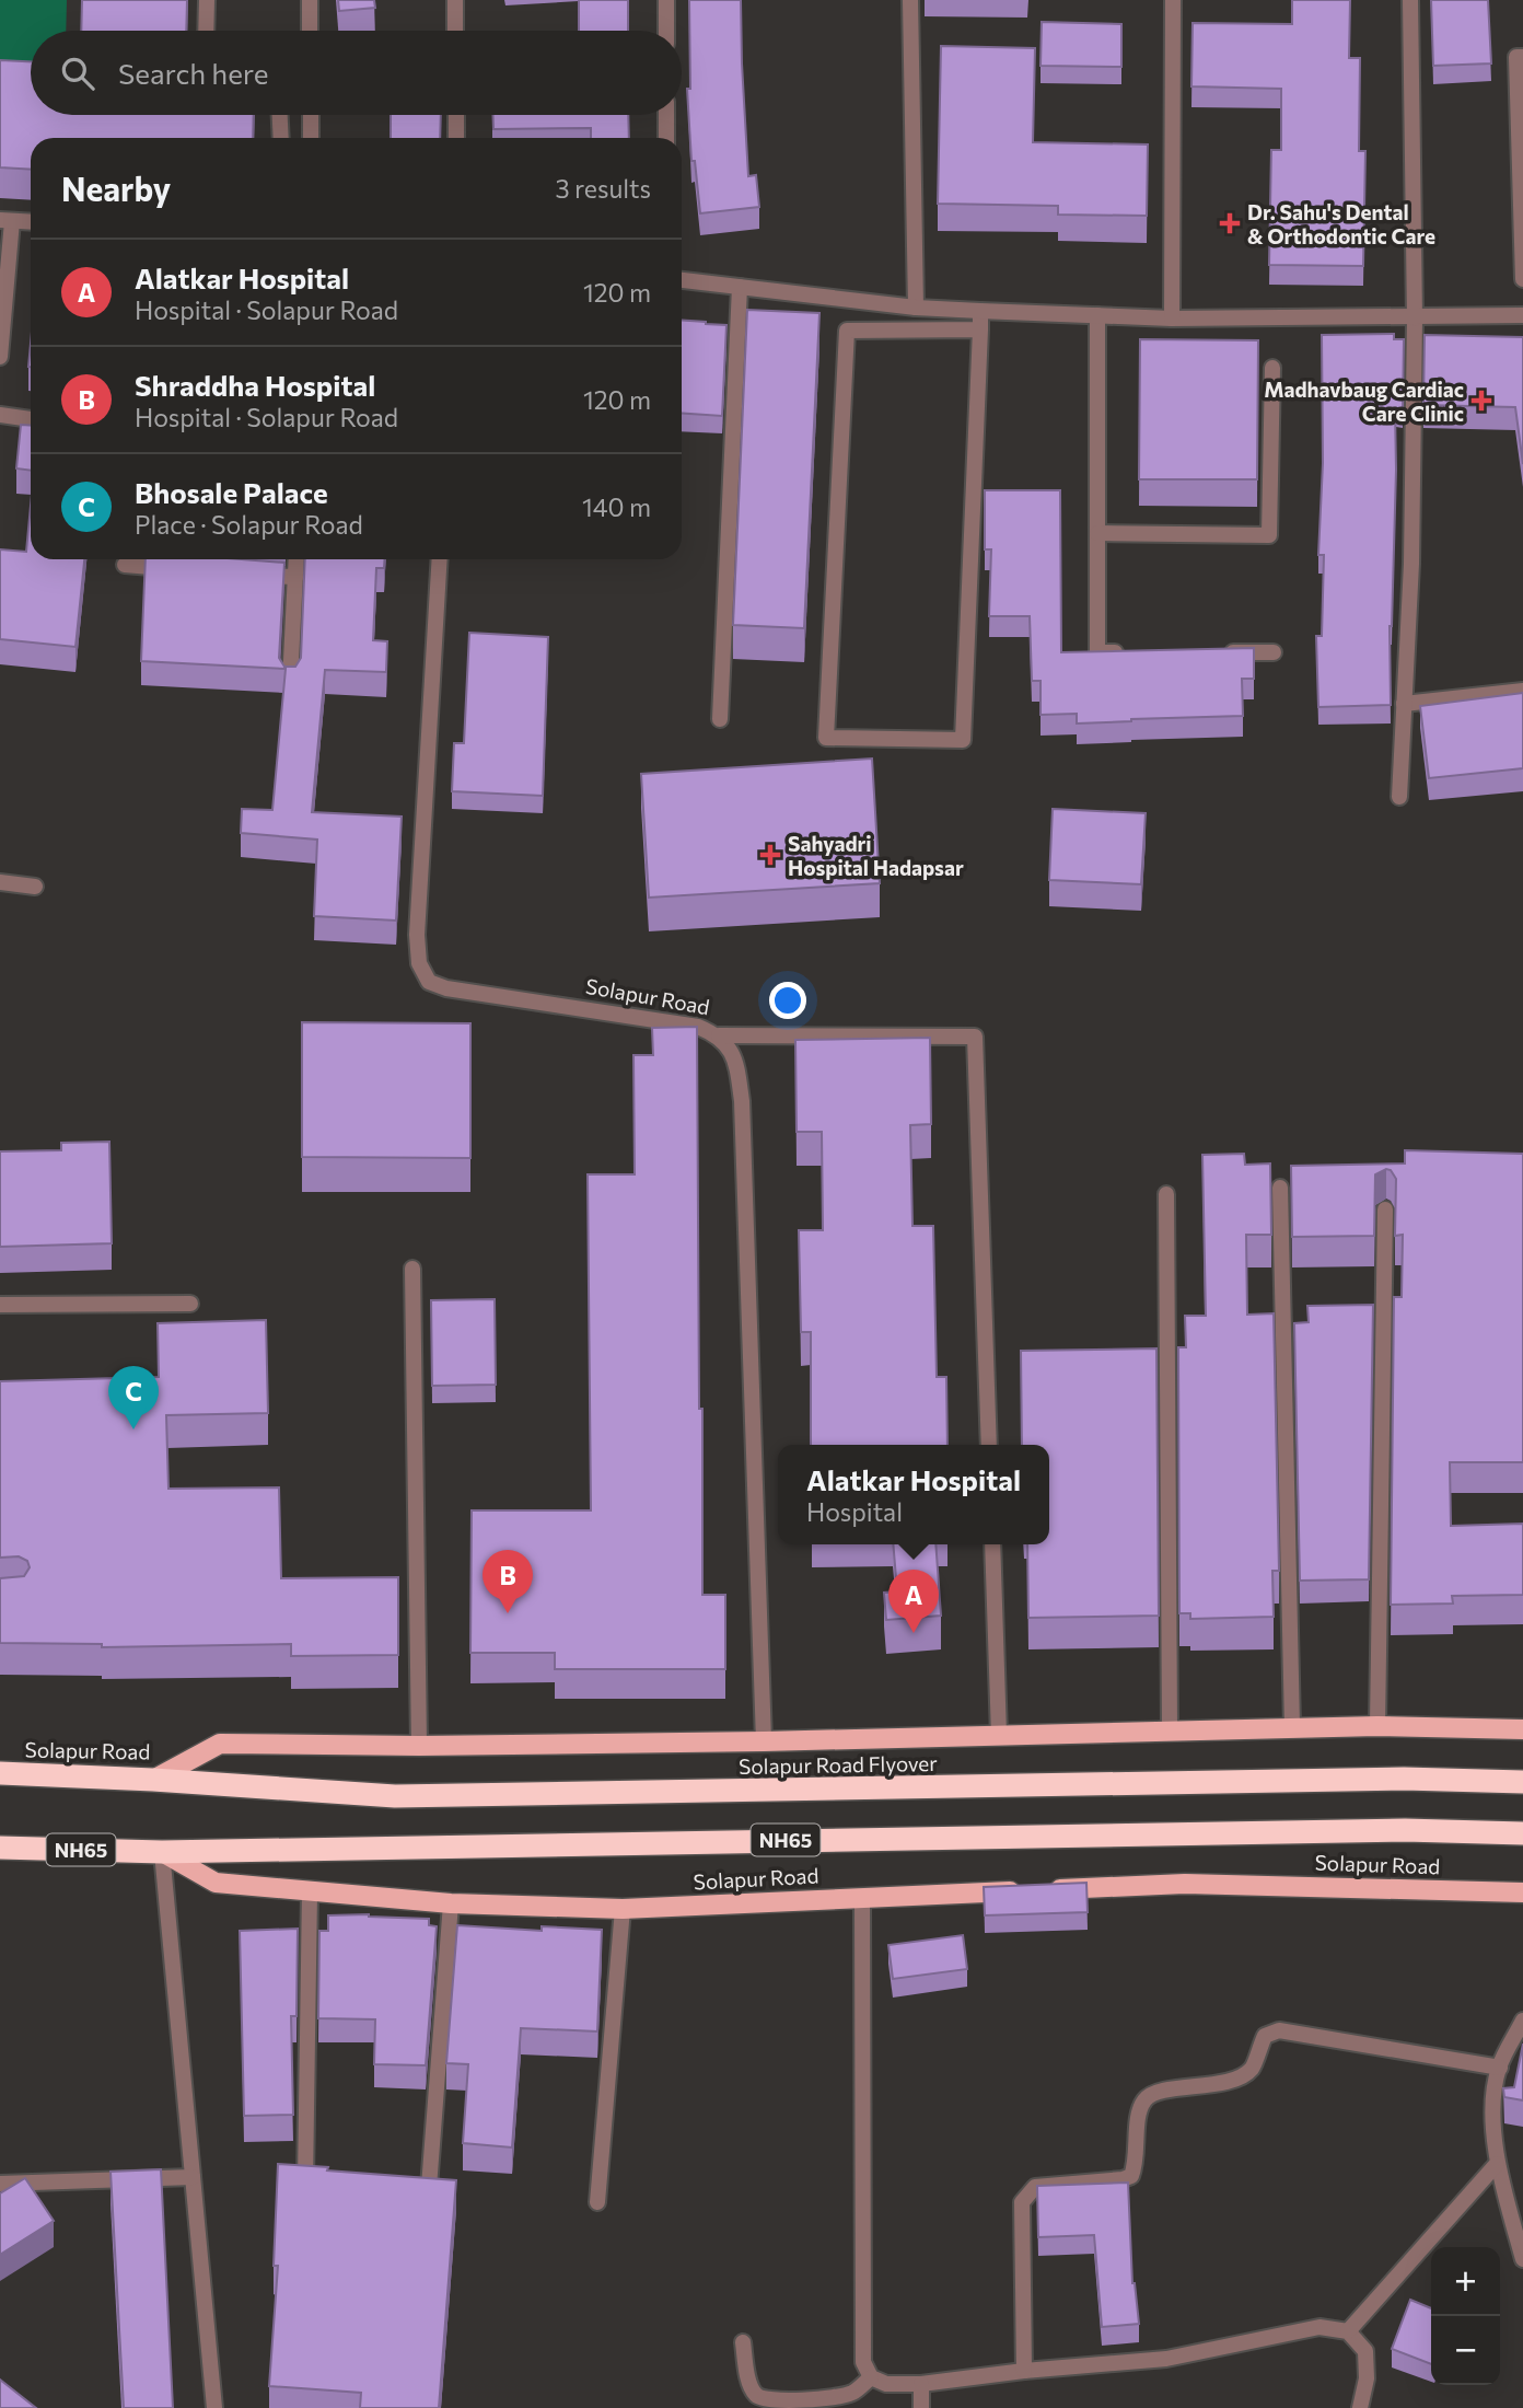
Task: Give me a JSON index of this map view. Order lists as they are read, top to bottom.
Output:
{
  "streets": {
    "highway": ["Solapur Road", "Solapur Road Flyover", "NH65"]
  },
  "crossings": [
    ["Solapur Road", "Solapur Road Flyover"],
    ["Solapur Road", "NH65"]
  ],
  "places": {
    "health": ["Dr. Sahu's Dental & Orthodontic Care", "Madhavbaug Cardiac Care Clinic", "Sahyadri Hospital Hadapsar"]
  },
  "page": {
    "search": "Search here",
    "heading": ["Nearby", "3 results"],
    "list": [
      {
        "mark": "A",
        "name": "Alatkar Hospital",
        "note": "Hospital · Solapur Road",
        "value": "120 m"
      },
      {
        "mark": "B",
        "name": "Shraddha Hospital",
        "note": "Hospital · Solapur Road",
        "value": "120 m"
      },
      {
        "mark": "C",
        "name": "Bhosale Palace",
        "note": "Place · Solapur Road",
        "value": "140 m"
      }
    ],
    "pins": ["C", "B", "A"],
    "popup": ["Alatkar Hospital", "Hospital"],
    "map_buttons": ["+", "−"]
  }
}
